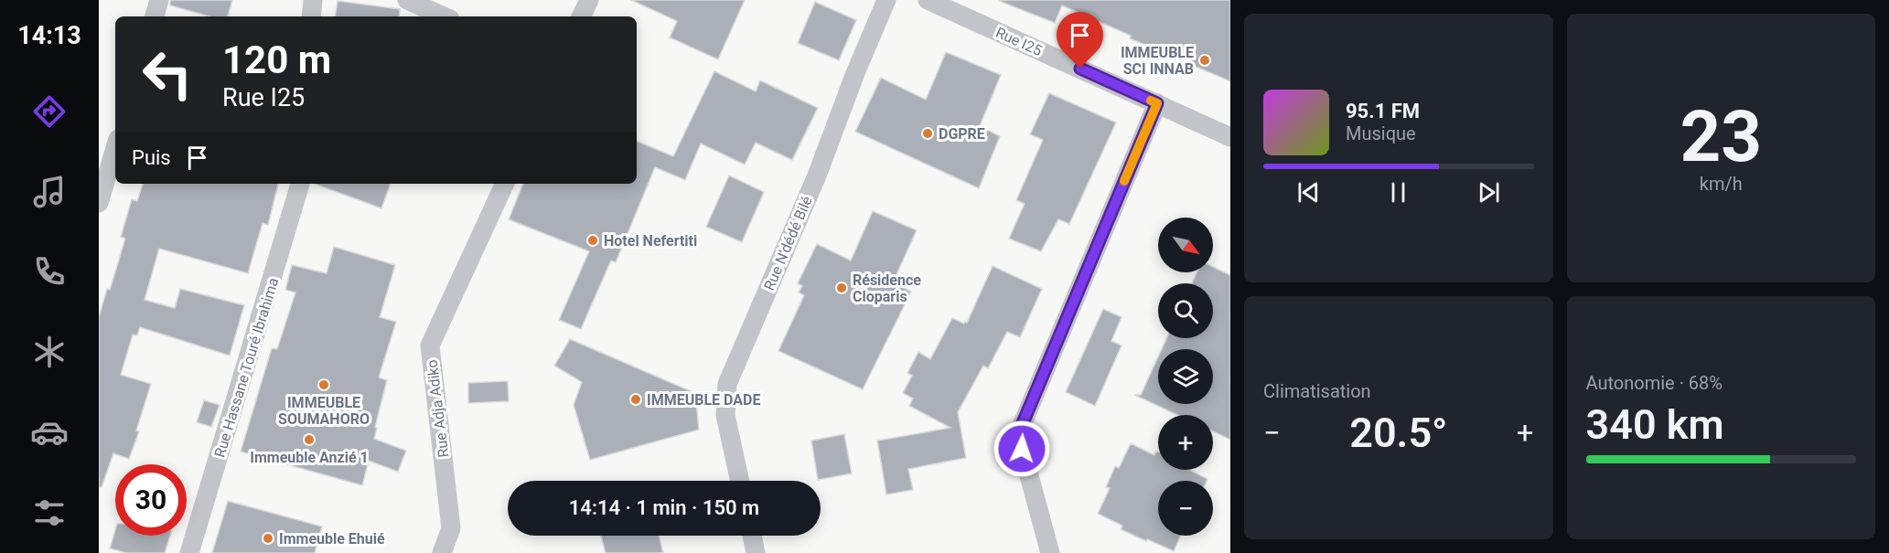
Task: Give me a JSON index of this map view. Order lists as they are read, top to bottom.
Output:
{
  "streets": {
    "street": [
      "Rue I25",
      "Rue N'dédé Bilé",
      "Rue Hassane Touré Ibrahima",
      "Rue Adja Adiko"
    ]
  },
  "places": [
    "IMMEUBLE SCI INNAB",
    "DGPRE",
    "Hotel Nefertiti",
    "Résidence Cloparis",
    "IMMEUBLE SOUMAHORO",
    "IMMEUBLE DADE",
    "Immeuble Anzié 1",
    "Immeuble Ehuié"
  ],
  "north": "bottom right",
  "page": {
    "tabs": "14:13",
    "tile": [
      ["23", "km/h"],
      "Climatisation",
      ["Autonomie · 68%", "340 km"]
    ],
    "turn": ["120 m", "Rue I25"],
    "song": ["95.1 FM", "Musique"],
    "then": "Puis",
    "map_buttons": ["+", "−"],
    "heat": ["−", "20.5°", "+"],
    "limit": "30",
    "trip": "14:14 · 1 min · 150 m"
  }
}
